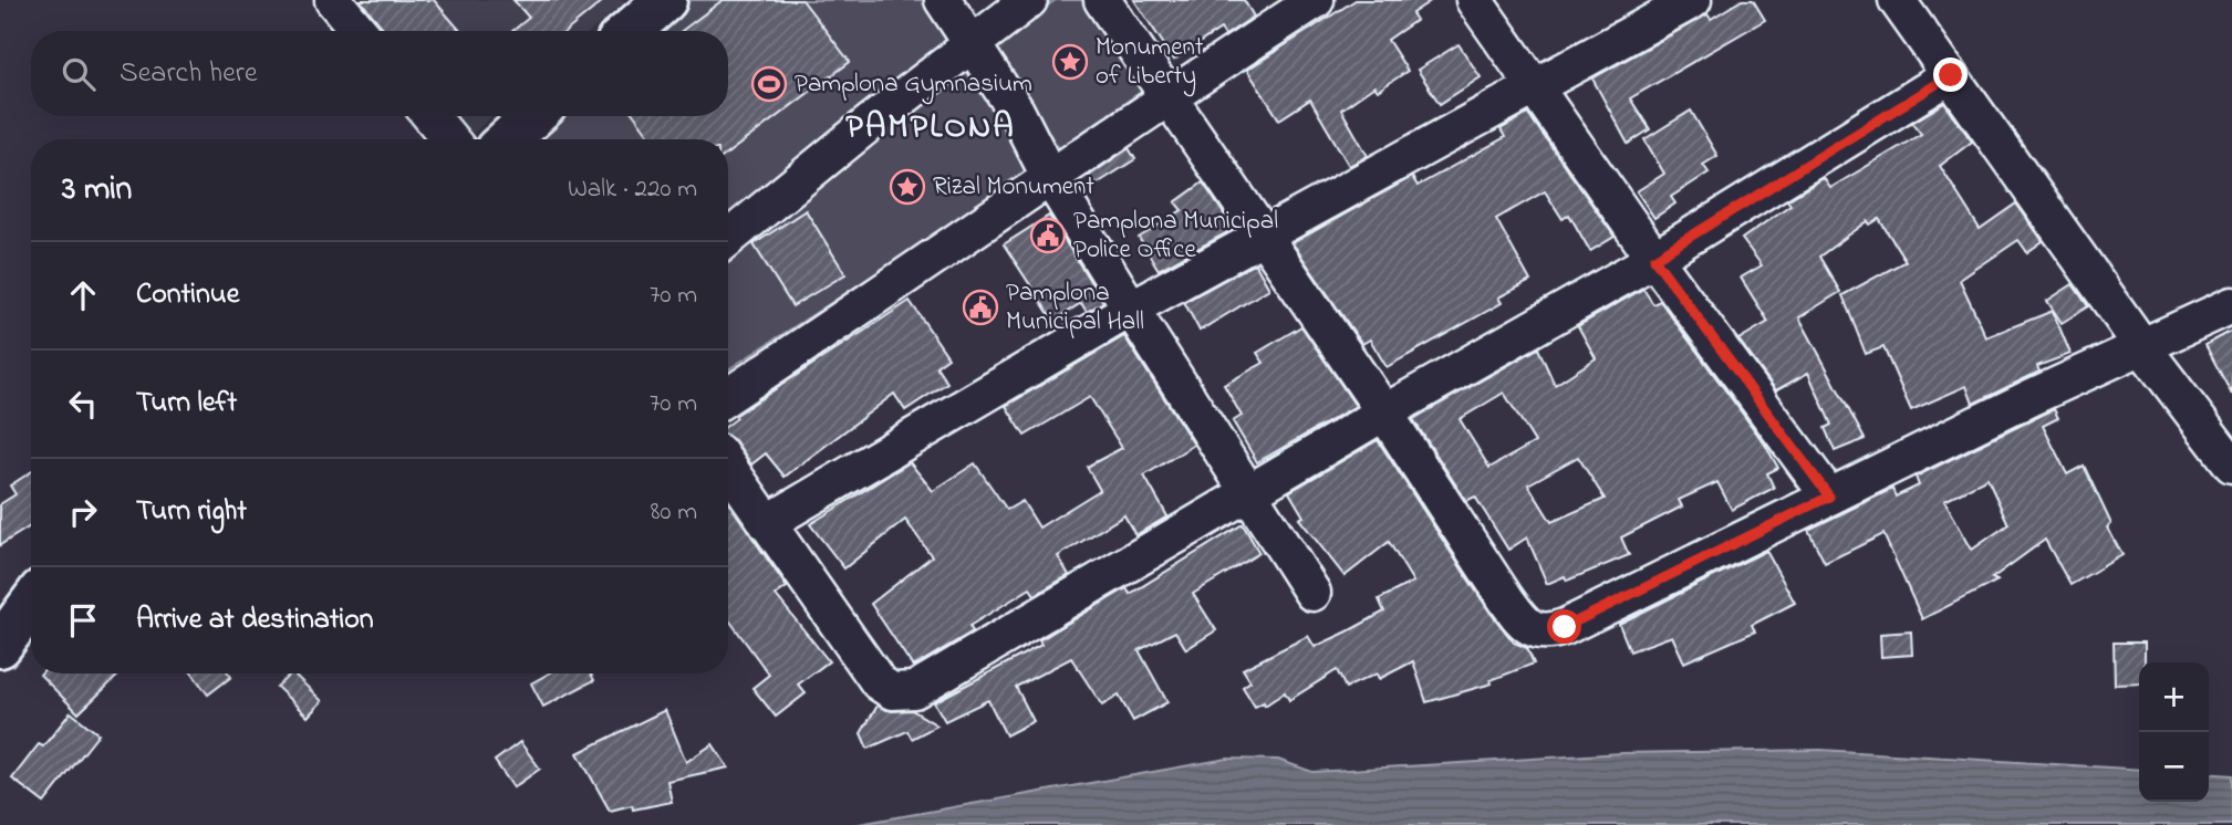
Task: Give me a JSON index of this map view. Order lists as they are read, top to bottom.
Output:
{
  "districts": ["PAMPLONA"],
  "places": {
    "place": ["Monument of Liberty", "Rizal Monument"],
    "sports": ["Pamplona Gymnasium"],
    "public building": ["Pamplona Municipal Police Office", "Pamplona Municipal Hall"]
  },
  "page": {
    "search": "Search here",
    "heading": ["3 min", "Walk · 220 m"],
    "list": [
      ["Continue", "70 m"],
      ["Turn left", "70 m"],
      ["Turn right", "80 m"],
      "Arrive at destination"
    ],
    "map_buttons": ["+", "−"]
  }
}
